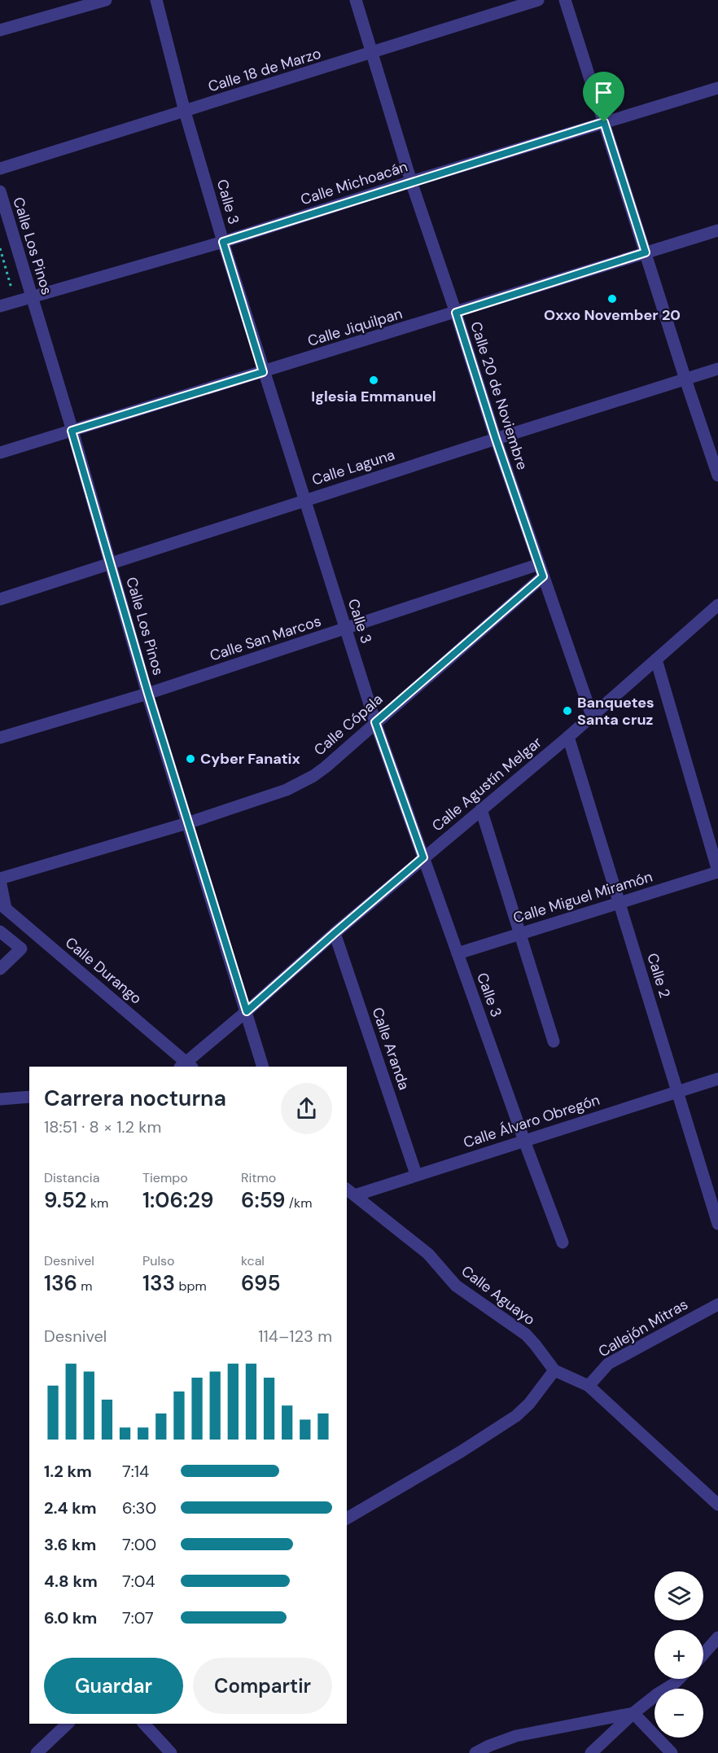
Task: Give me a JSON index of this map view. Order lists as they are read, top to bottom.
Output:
{
  "streets": {
    "street": [
      "Calle 18 de Marzo",
      "Calle Michoacán",
      "Calle 3",
      "Calle Los Pinos",
      "Calle Jiquilpan",
      "Calle 20 de Noviembre",
      "Calle Laguna",
      "Calle San Marcos",
      "Calle Cópala",
      "Calle Agustín Melgar",
      "Calle Miguel Miramón",
      "Calle Durango",
      "Calle 2",
      "Calle Aranda",
      "Calle Álvaro Obregón",
      "Calle Aguayo",
      "Callejón Mitras"
    ]
  },
  "crossings": [
    ["Calle 18 de Marzo", "Calle 3"],
    ["Calle 18 de Marzo", "Calle 20 de Noviembre"],
    ["Calle Michoacán", "Calle 3"],
    ["Calle Michoacán", "Calle Los Pinos"],
    ["Calle Michoacán", "Calle 20 de Noviembre"],
    ["Calle 3", "Calle Jiquilpan"],
    ["Calle 3", "Calle Laguna"],
    ["Calle 3", "Calle San Marcos"],
    ["Calle 3", "Calle Cópala"],
    ["Calle 3", "Calle Agustín Melgar"],
    ["Calle 3", "Calle Miguel Miramón"],
    ["Calle 3", "Calle Álvaro Obregón"],
    ["Calle Los Pinos", "Calle Jiquilpan"],
    ["Calle Los Pinos", "Calle Laguna"],
    ["Calle Los Pinos", "Calle San Marcos"],
    ["Calle Los Pinos", "Calle Cópala"],
    ["Calle Los Pinos", "Calle Agustín Melgar"],
    ["Calle Jiquilpan", "Calle 20 de Noviembre"],
    ["Calle 20 de Noviembre", "Calle Laguna"],
    ["Calle 20 de Noviembre", "Calle San Marcos"],
    ["Calle 20 de Noviembre", "Calle Cópala"],
    ["Calle 20 de Noviembre", "Calle Agustín Melgar"],
    ["Calle San Marcos", "Calle Cópala"],
    ["Calle Agustín Melgar", "Calle Durango"],
    ["Calle Agustín Melgar", "Calle 2"],
    ["Calle Agustín Melgar", "Calle Aranda"],
    ["Calle Miguel Miramón", "Calle 2"],
    ["Calle 2", "Calle Álvaro Obregón"],
    ["Calle Aranda", "Calle Álvaro Obregón"],
    ["Calle Álvaro Obregón", "Calle Aguayo"],
    ["Calle Aguayo", "Callejón Mitras"]
  ],
  "places": [
    "Oxxo November 20",
    "Iglesia Emmanuel",
    "Banquetes Santa cruz",
    "Cyber Fanatix"
  ],
  "page": {
    "heading": ["Carrera nocturna", "18:51 · 8 × 1.2 km"],
    "stats": [
      ["Distancia", "9.52 km"],
      ["Tiempo", "1:06:29"],
      ["Ritmo", "6:59 /km"],
      ["Desnivel", "136 m"],
      ["Pulso", "133 bpm"],
      ["kcal", "695"]
    ],
    "chart": ["Desnivel", "114–123 m"],
    "list": [
      {
        "name": "1.2 km",
        "note": "7:14"
      },
      {
        "name": "2.4 km",
        "note": "6:30"
      },
      {
        "name": "3.6 km",
        "note": "7:00"
      },
      {
        "name": "4.8 km",
        "note": "7:04"
      },
      {
        "name": "6.0 km",
        "note": "7:07"
      }
    ],
    "map_buttons": ["+", "−"],
    "buttons": ["Guardar", "Compartir"]
  }
}
